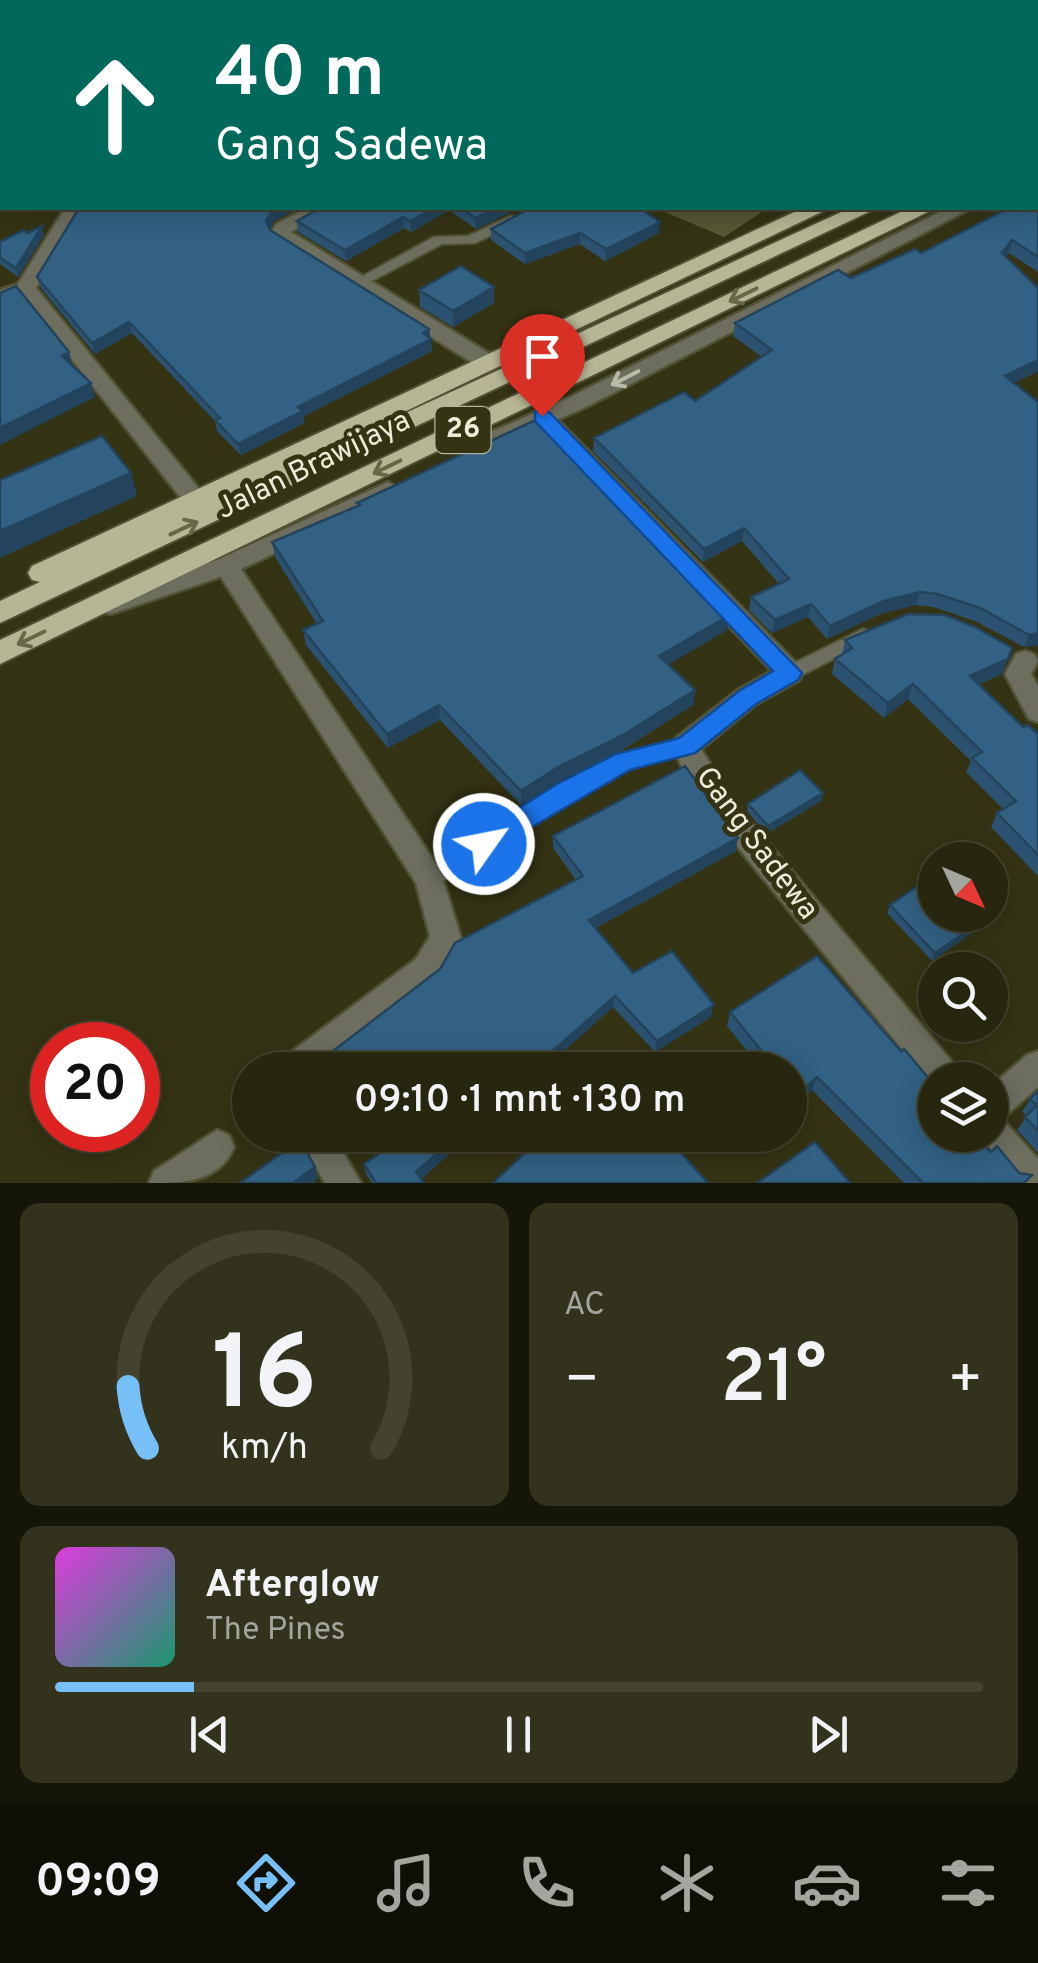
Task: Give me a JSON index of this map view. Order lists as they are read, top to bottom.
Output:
{
  "streets": {
    "highway": ["26", "Jalan Brawijaya"],
    "street": ["Gang Sadewa"]
  },
  "north": "bottom right",
  "page": {
    "turn": ["40 m", "Gang Sadewa"],
    "limit": "20",
    "trip": "09:10 · 1 mnt · 130 m",
    "tile": "AC",
    "heat": ["−", "21°", "+"],
    "song": ["Afterglow", "The Pines"],
    "tabs": "09:09",
    "gauge": ["16", "km/h"]
  }
}
